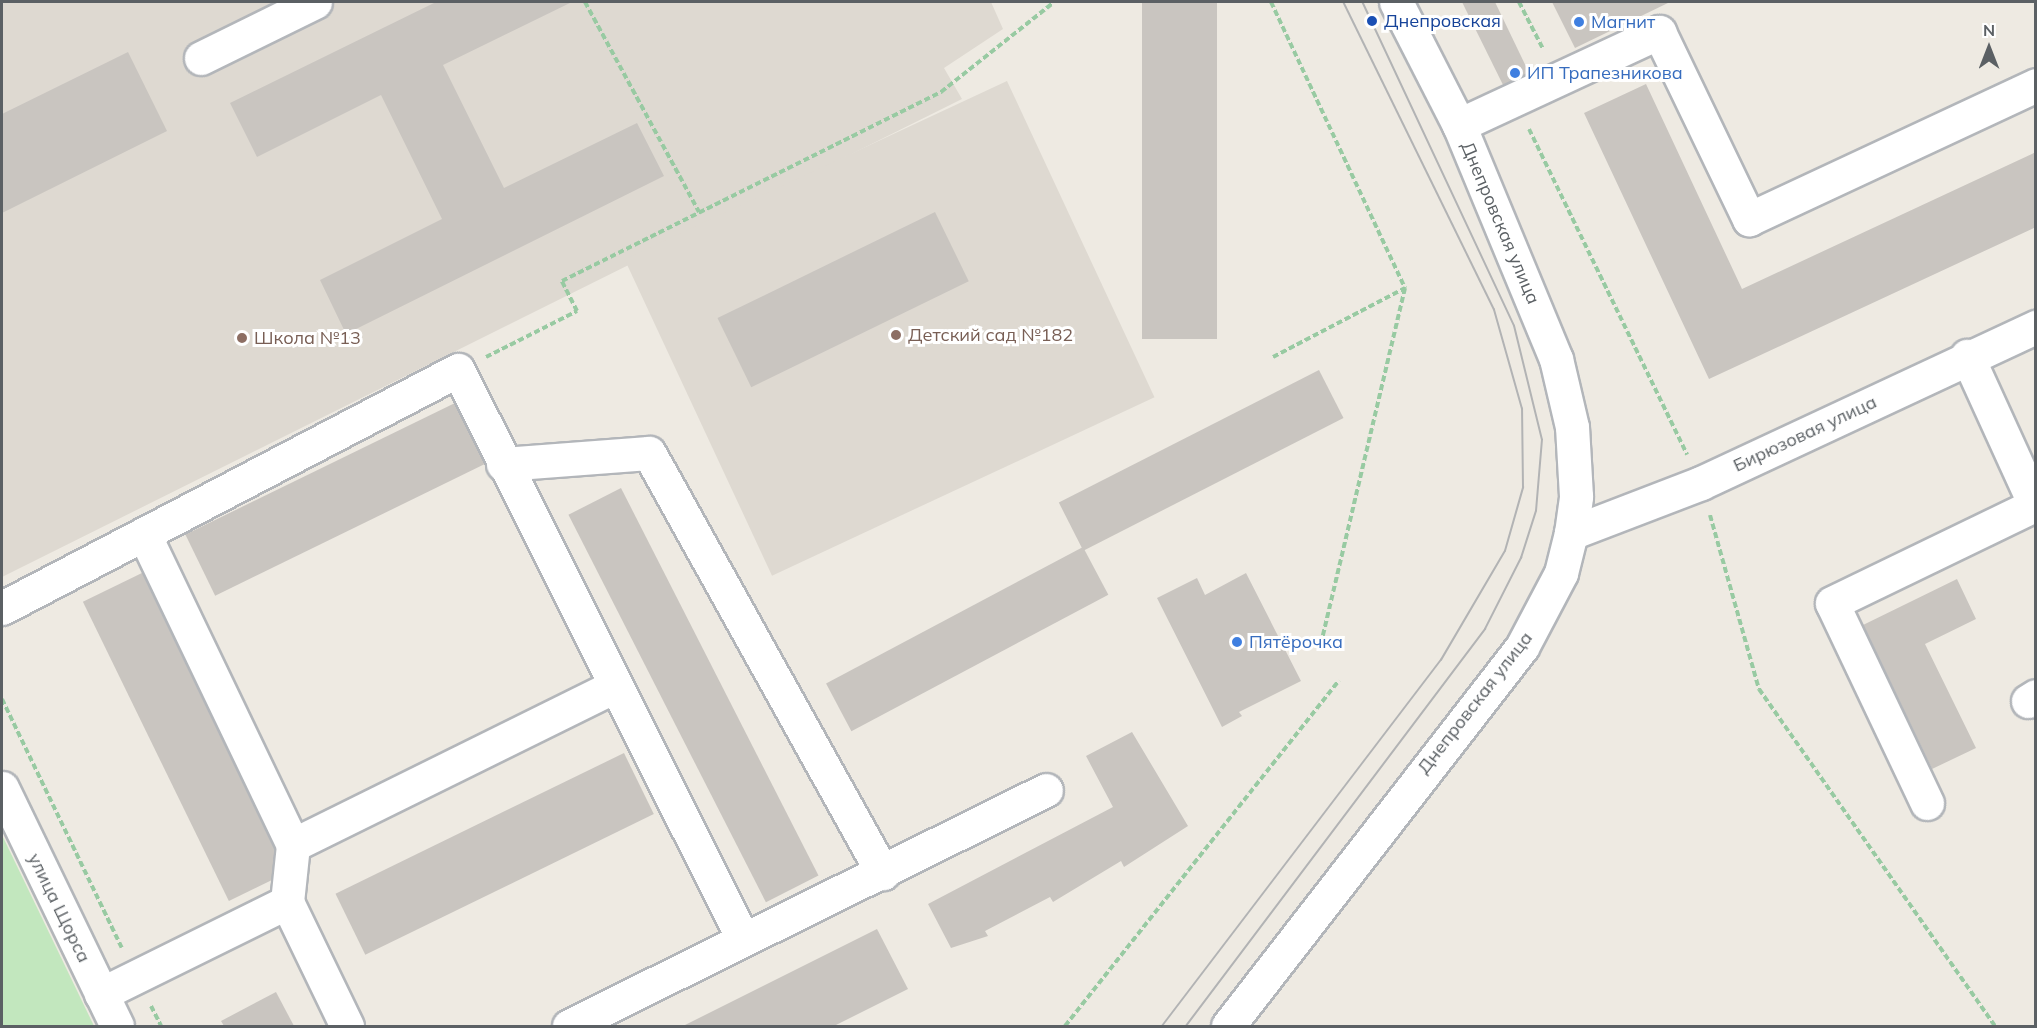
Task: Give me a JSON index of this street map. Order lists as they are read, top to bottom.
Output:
{
  "streets": {
    "street": ["Днепровская улица", "Бирюзовая улица", "улица Щорса"]
  },
  "crossings": [
    ["Днепровская улица", "Бирюзовая улица"]
  ],
  "places": [
    "Днепровская",
    "Магнит",
    "ИП Трапезникова",
    "Детский сад №182",
    "Школа №13",
    "Пятёрочка"
  ],
  "north": "top"
}
